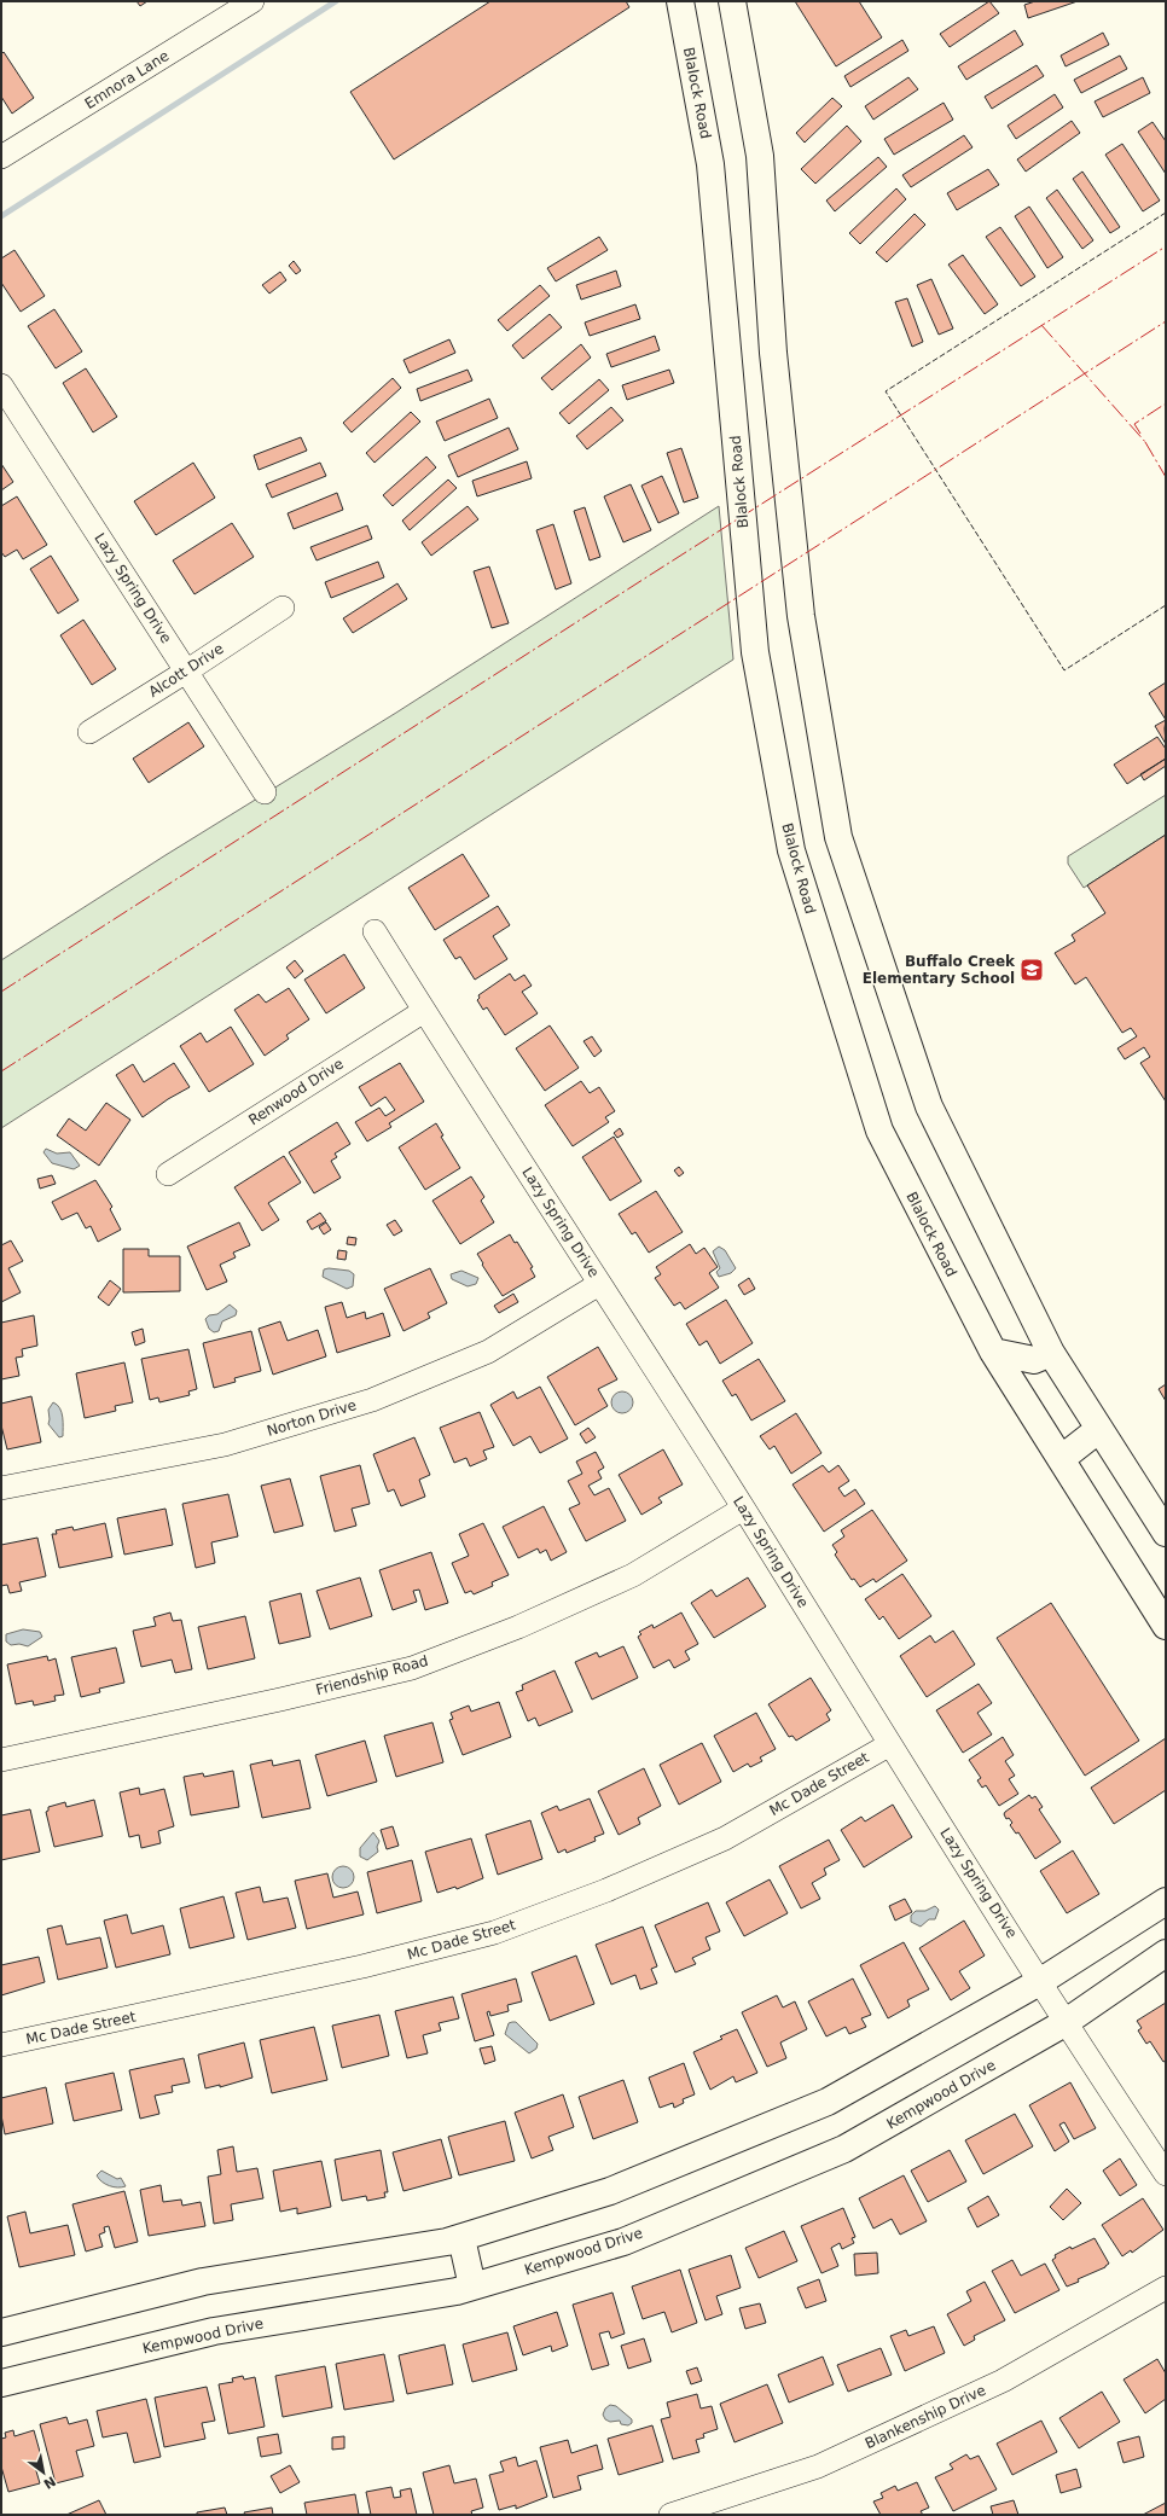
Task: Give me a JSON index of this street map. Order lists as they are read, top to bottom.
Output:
{
  "streets": {
    "main road": ["Blalock Road", "Kempwood Drive"],
    "street": [
      "Emnora Lane",
      "Lazy Spring Drive",
      "Alcott Drive",
      "Renwood Drive",
      "Norton Drive",
      "Friendship Road",
      "Mc Dade Street",
      "Blankenship Drive"
    ]
  },
  "crossings": [
    ["Lazy Spring Drive", "Alcott Drive"],
    ["Lazy Spring Drive", "Renwood Drive"],
    ["Lazy Spring Drive", "Norton Drive"],
    ["Lazy Spring Drive", "Friendship Road"],
    ["Lazy Spring Drive", "Mc Dade Street"],
    ["Lazy Spring Drive", "Kempwood Drive"]
  ],
  "places": {
    "school or university": ["Buffalo Creek Elementary School"]
  },
  "north": "bottom right"
}
